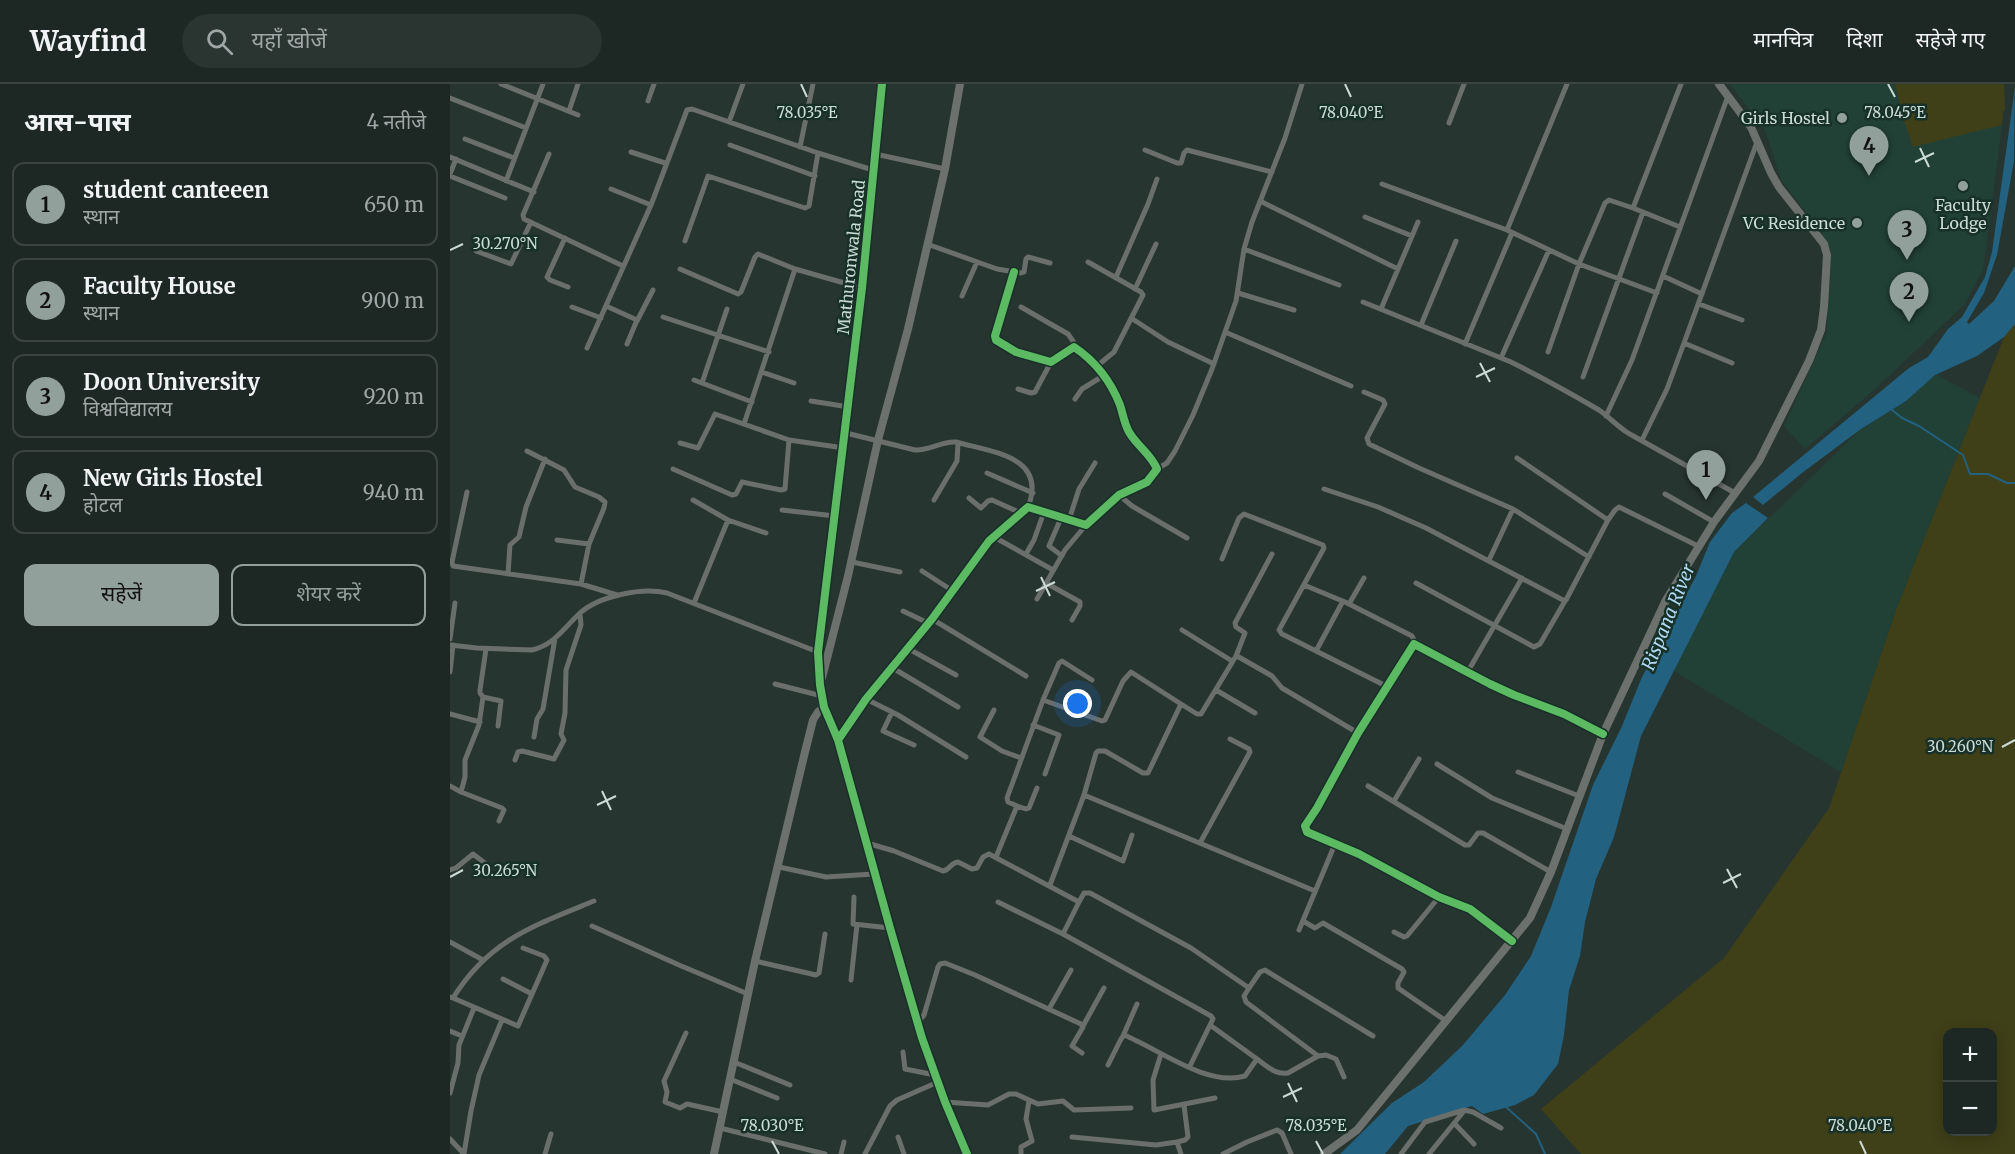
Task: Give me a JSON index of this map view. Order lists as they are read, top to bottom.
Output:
{
  "streets": {
    "street": ["Mathuronwala Road"]
  },
  "water": ["Rispana River"],
  "places": ["Girls Hostel", "Faculty Lodge", "VC Residence"],
  "page": {
    "header": "Wayfind",
    "search": "यहाँ खोजें",
    "nav": ["मानचित्र", "दिशा", "सहेजे गए"],
    "heading": ["आस-पास", "4 नतीजे"],
    "pins": [
      "4",
      "3",
      "2",
      "1"
    ],
    "list": [
      {
        "mark": "1",
        "name": "student canteeen",
        "note": "स्थान",
        "value": "650 m"
      },
      {
        "mark": "2",
        "name": "Faculty House",
        "note": "स्थान",
        "value": "900 m"
      },
      {
        "mark": "3",
        "name": "Doon University",
        "note": "विश्वविद्यालय",
        "value": "920 m"
      },
      {
        "mark": "4",
        "name": "New Girls Hostel",
        "note": "होटल",
        "value": "940 m"
      }
    ],
    "buttons": ["सहेजें", "शेयर करें"],
    "map_buttons": ["+", "−"]
  },
  "coordinates": [
    "78.035°E",
    "78.040°E",
    "78.045°E",
    "30.270°N",
    "30.260°N",
    "30.265°N",
    "78.030°E"
  ]
}
